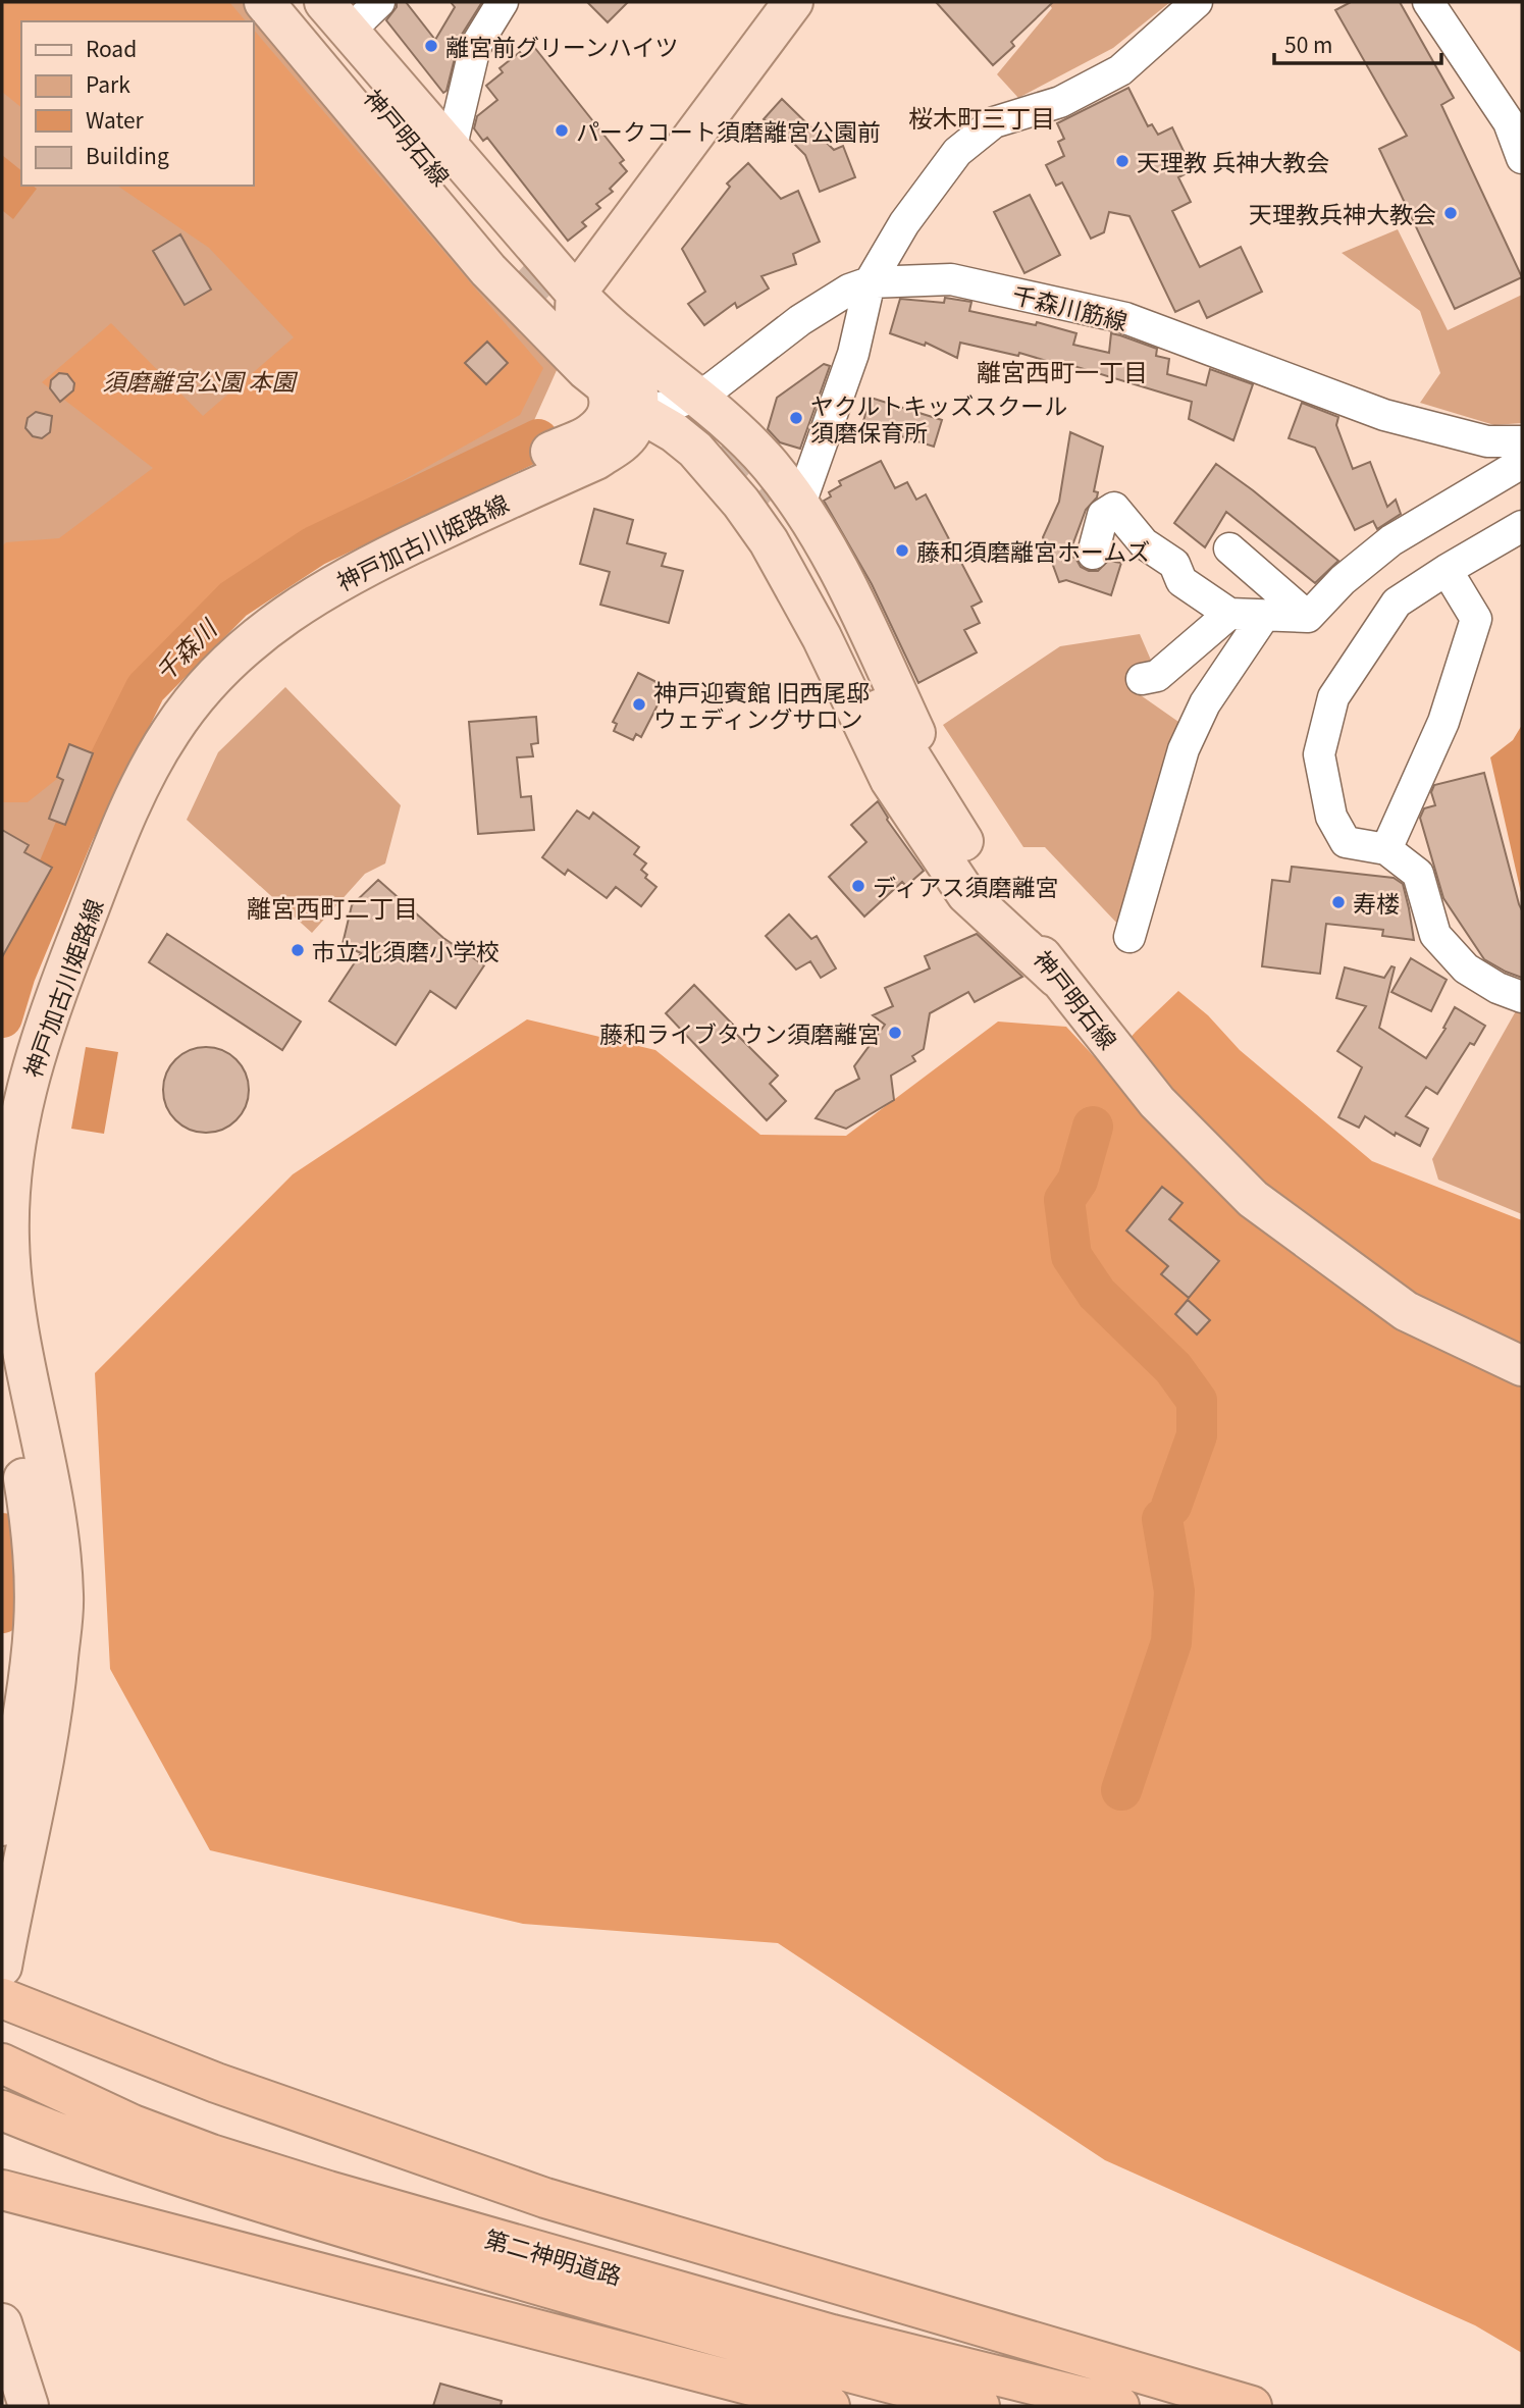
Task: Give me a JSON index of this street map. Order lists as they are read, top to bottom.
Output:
{
  "streets": {
    "highway": ["第二神明道路"],
    "main road": ["神戸明石線", "神戸加古川姫路線"],
    "street": ["千森川筋線"]
  },
  "crossings": [
    ["神戸明石線", "千森川筋線"],
    ["神戸明石線", "神戸加古川姫路線"],
    ["千森川筋線", "神戸加古川姫路線"]
  ],
  "districts": ["桜木町三丁目", "離宮西町一丁目", "離宮西町二丁目"],
  "water": ["千森川"],
  "parks": ["須磨離宮公園 本園"],
  "places": [
    "離宮前グリーンハイツ",
    "パークコート須磨離宮公園前",
    "天理教 兵神大教会",
    "天理教兵神大教会",
    "ヤクルトキッズスクール 須磨保育所",
    "藤和須磨離宮ホームズ",
    "神戸迎賓館 旧西尾邸 ウェディングサロン",
    "ディアス須磨離宮",
    "寿楼",
    "市立北須磨小学校",
    "藤和ライブタウン須磨離宮"
  ],
  "legend": [
    "Road",
    "Park",
    "Water",
    "Building"
  ],
  "scale_bar": "50 m"
}
